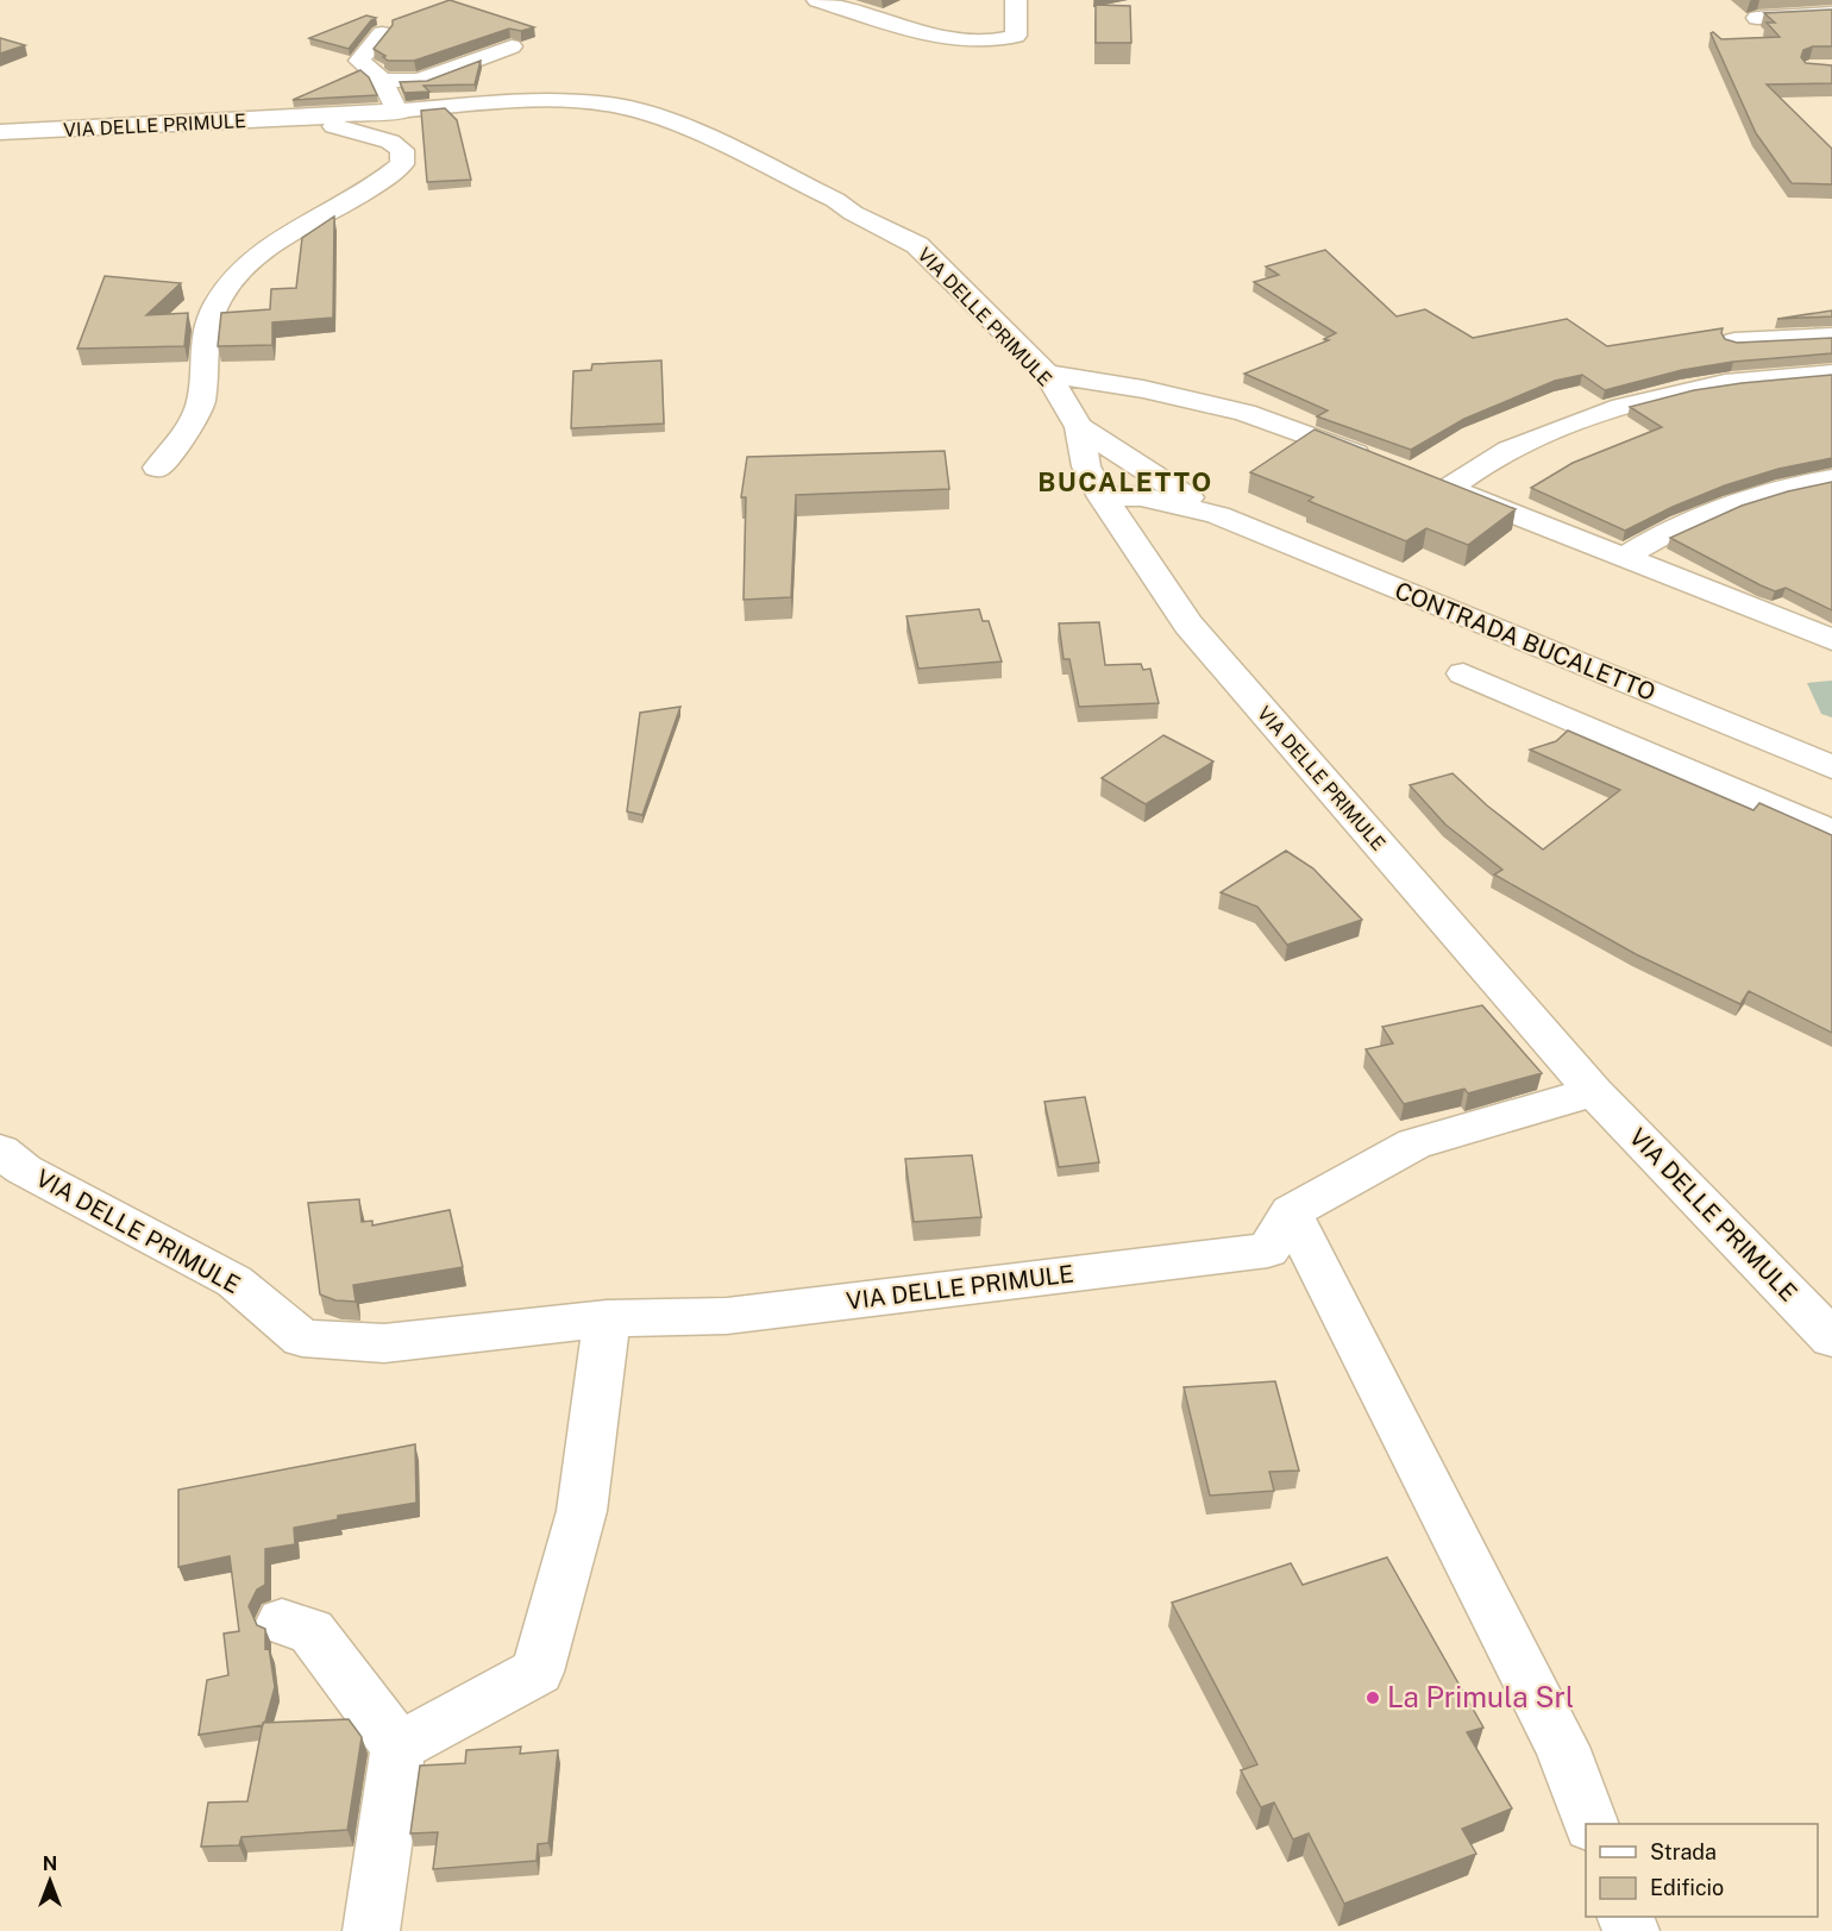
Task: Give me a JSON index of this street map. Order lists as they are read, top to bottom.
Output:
{
  "streets": {
    "street": ["VIA DELLE PRIMULE", "CONTRADA BUCALETTO"]
  },
  "districts": ["BUCALETTO"],
  "places": ["La Primula Srl"],
  "legend": ["Strada", "Edificio"],
  "north": "top"
}
